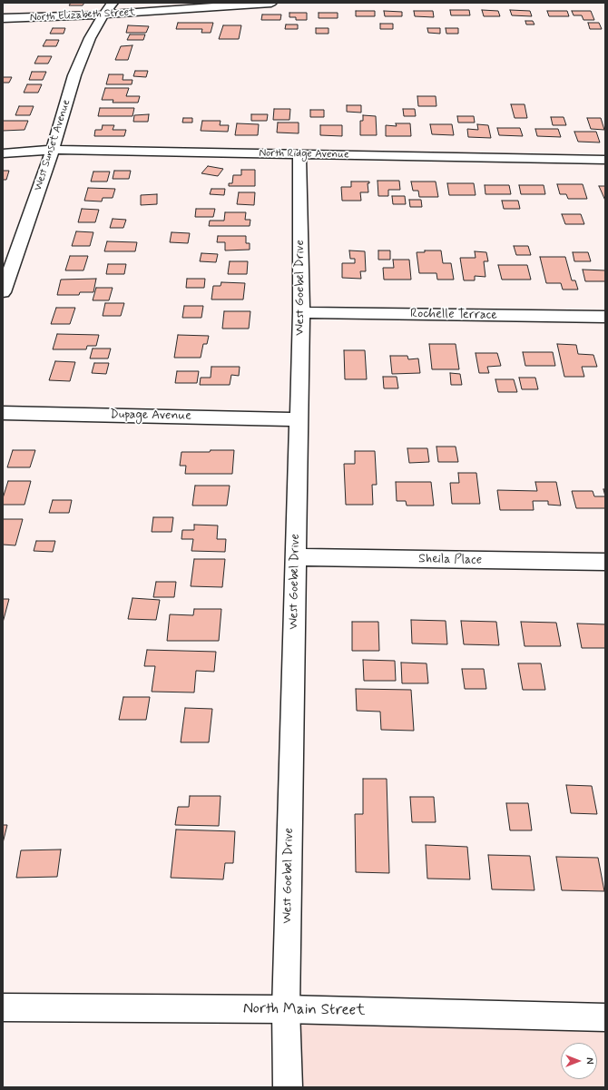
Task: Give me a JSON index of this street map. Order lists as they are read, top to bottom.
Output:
{
  "streets": {
    "street": [
      "North Elizabeth Street",
      "West Sunset Avenue",
      "North Ridge Avenue",
      "West Goebel Drive",
      "Rochelle Terrace",
      "Dupage Avenue",
      "Sheila Place",
      "North Main Street"
    ]
  },
  "crossings": [
    ["North Elizabeth Street", "West Sunset Avenue"],
    ["West Sunset Avenue", "North Ridge Avenue"],
    ["North Ridge Avenue", "West Goebel Drive"],
    ["West Goebel Drive", "Rochelle Terrace"],
    ["West Goebel Drive", "Dupage Avenue"],
    ["West Goebel Drive", "Sheila Place"],
    ["West Goebel Drive", "North Main Street"]
  ],
  "north": "right"
}
